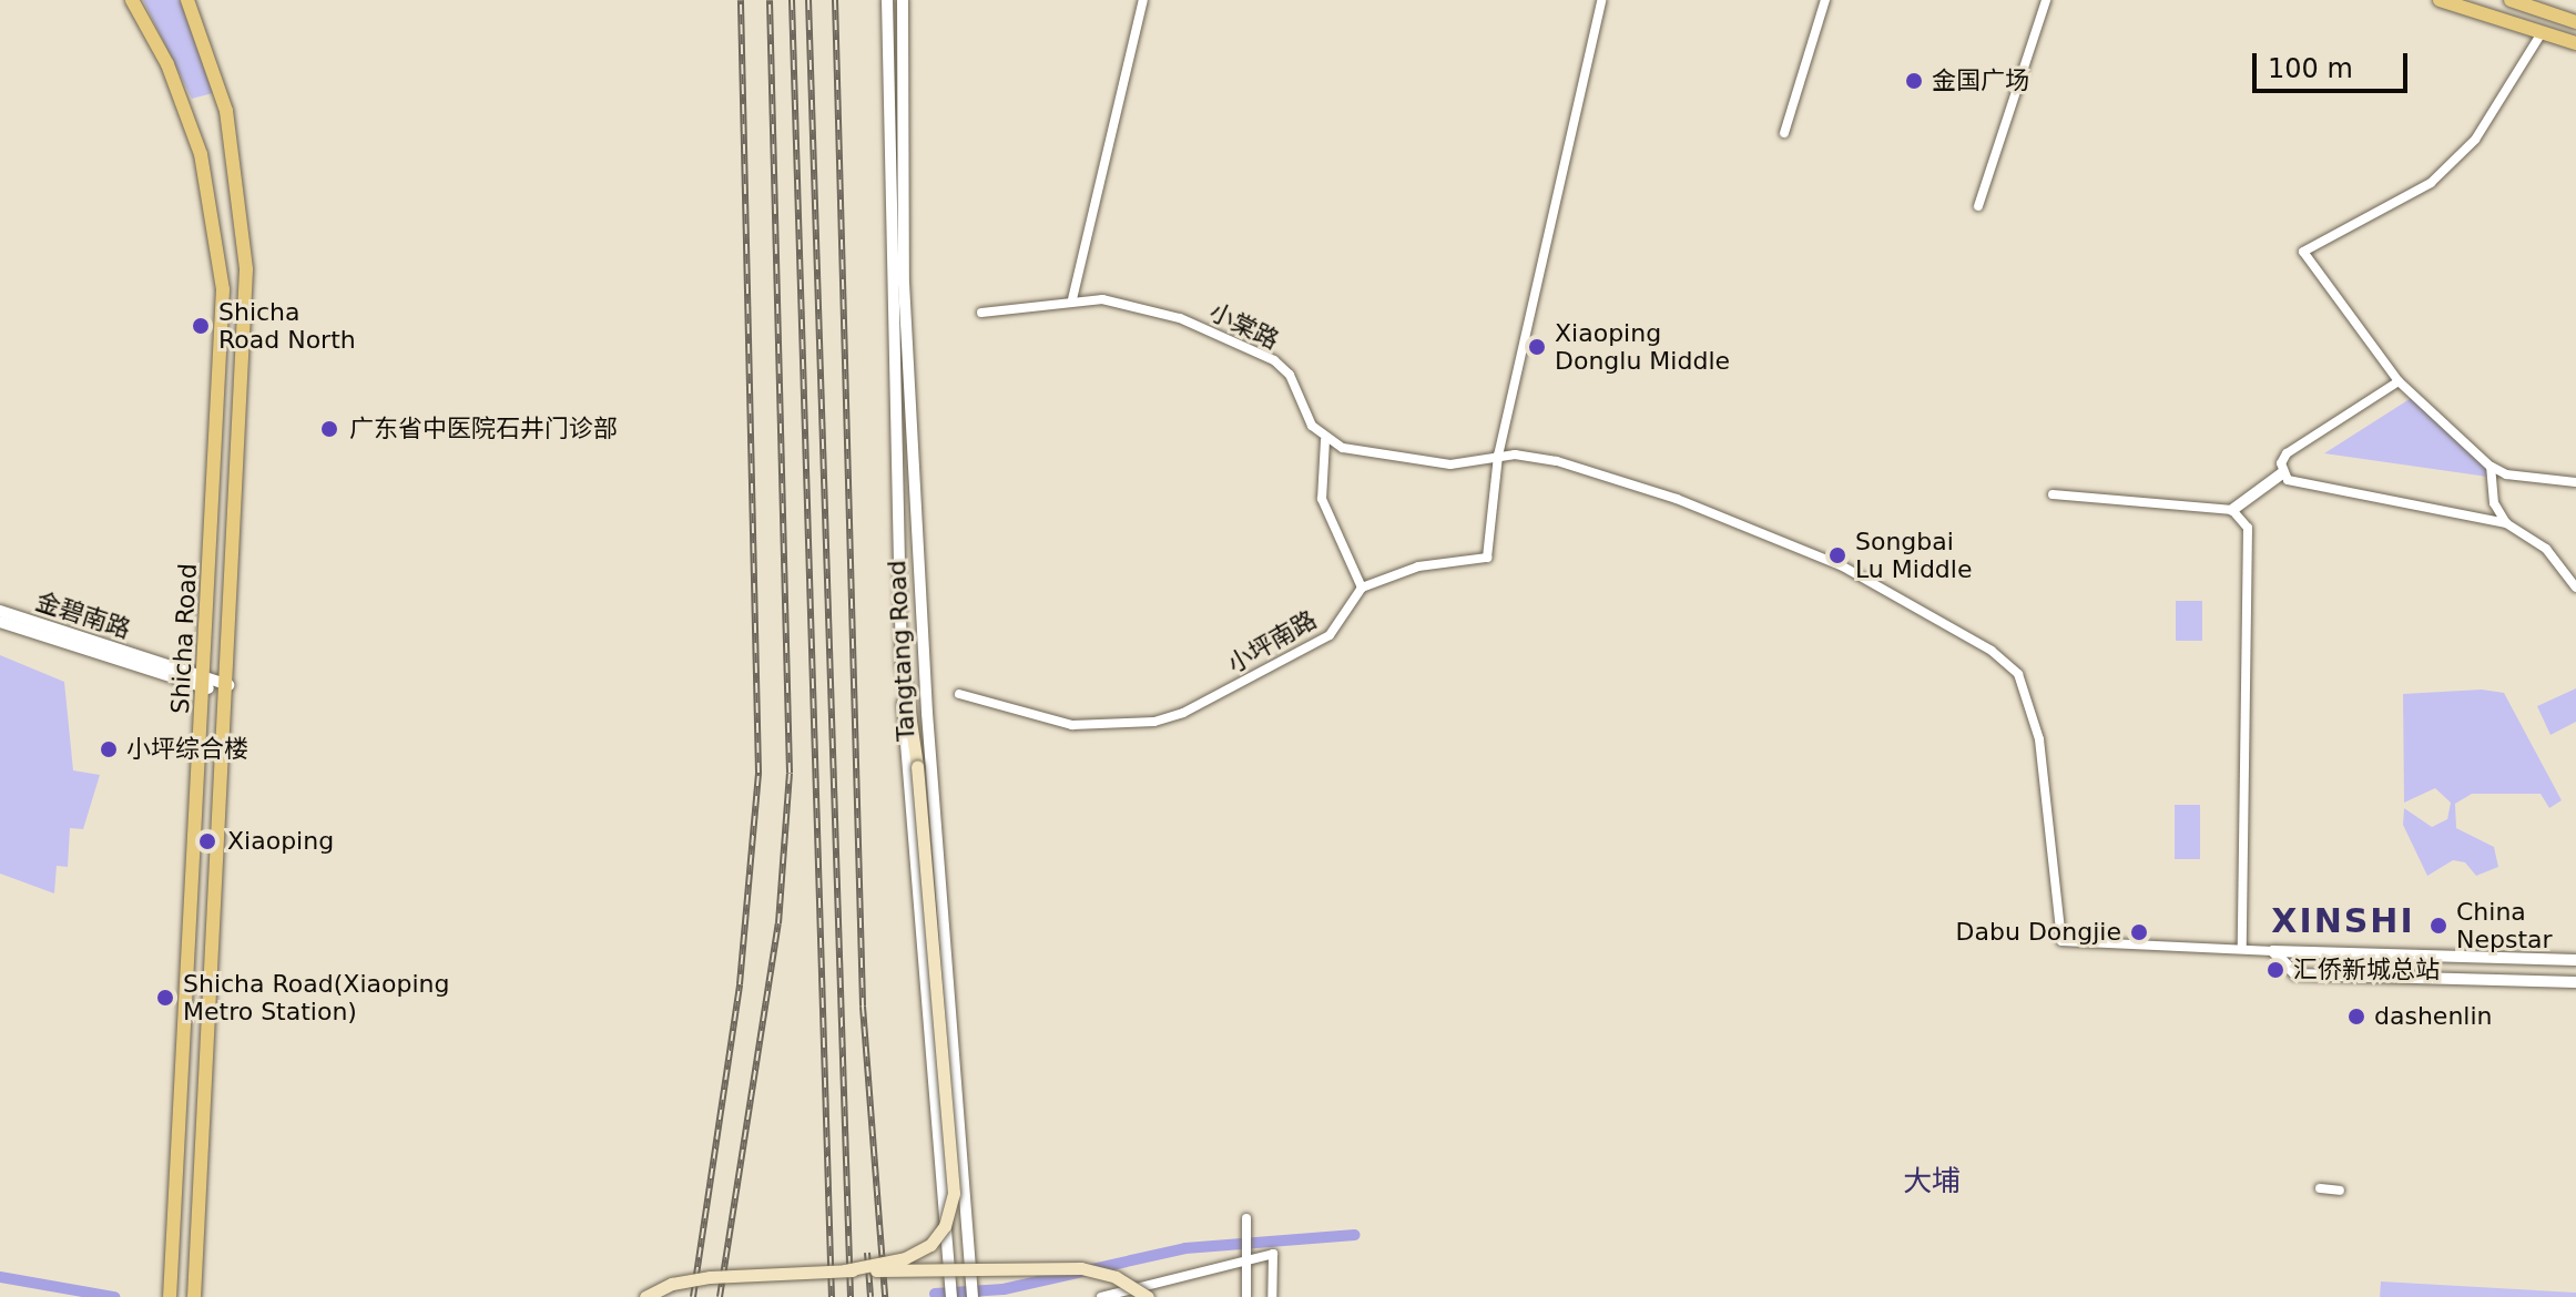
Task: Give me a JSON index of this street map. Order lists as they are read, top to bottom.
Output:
{
  "streets": {
    "main road": ["Shicha Road"],
    "street": [
      "小棠路",
      "金碧南路",
      "小坪南路",
      "Tangtang Road"
    ]
  },
  "crossings": [
    ["金碧南路", "Shicha Road"]
  ],
  "districts": ["XINSHI", "大埔"],
  "places": [
    "金国广场",
    "Shicha Road North",
    "Xiaoping Donglu Middle",
    "广东省中医院石井门诊部",
    "Songbai Lu Middle",
    "小坪综合楼",
    "Xiaoping",
    "China Nepstar",
    "Dabu Dongjie",
    "汇侨新城总站",
    "Shicha Road(Xiaoping Metro Station)",
    "dashenlin"
  ],
  "scale_bar": "100 m"
}
